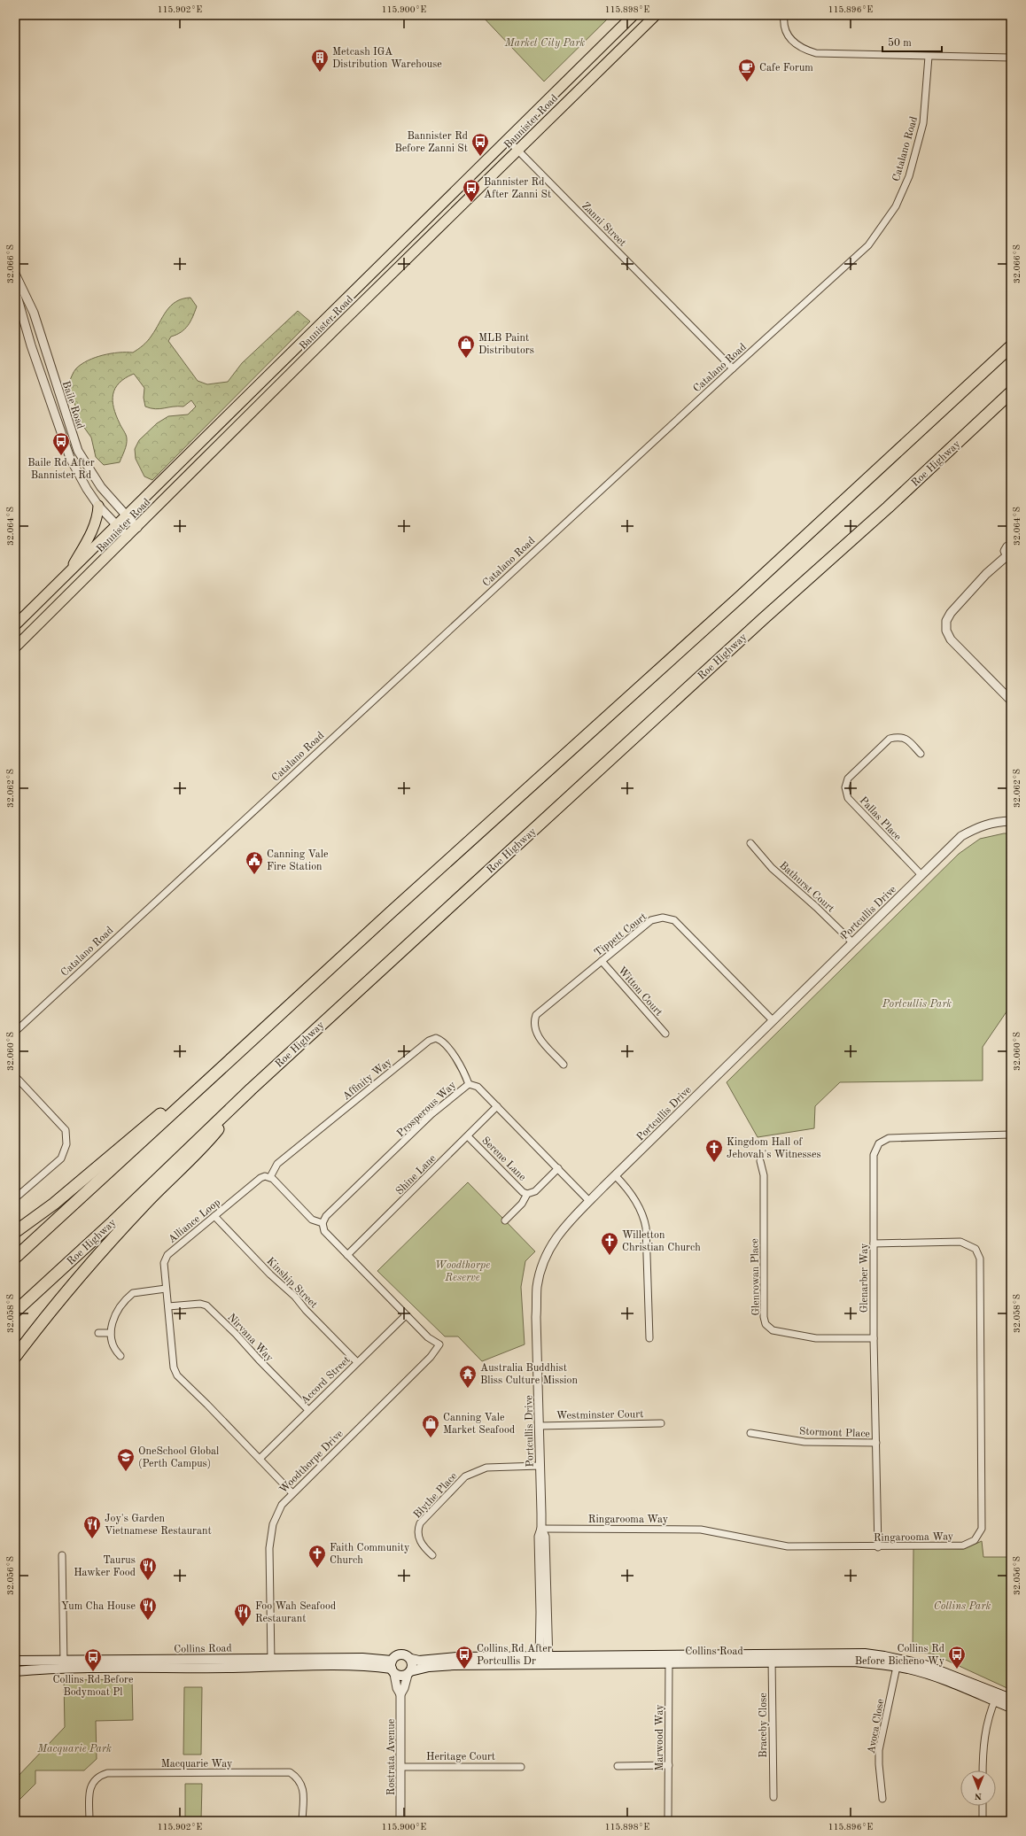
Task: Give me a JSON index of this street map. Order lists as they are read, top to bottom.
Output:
{
  "streets": {
    "highway": ["Roe Highway"],
    "main road": ["Bannister Road", "Collins Road"],
    "street": [
      "Catalano Road",
      "Zanni Street",
      "Baile Road",
      "Pallas Place",
      "Bathurst Court",
      "Portcullis Drive",
      "Tippett Court",
      "Witton Court",
      "Affinity Way",
      "Prosperous Way",
      "Serene Lane",
      "Shine Lane",
      "Alliance Loop",
      "Glenrowan Place",
      "Glenarber Way",
      "Kinship Street",
      "Nirvana Way",
      "Accord Street",
      "Westminster Court",
      "Stormont Place",
      "Woodthorpe Drive",
      "Blythe Place",
      "Ringarooma Way",
      "Braceby Close",
      "Avoca Close",
      "Marwood Way",
      "Heritage Court",
      "Rostrata Avenue",
      "Macquarie Way"
    ]
  },
  "crossings": [
    ["Bannister Road", "Zanni Street"],
    ["Bannister Road", "Baile Road"],
    ["Catalano Road", "Zanni Street"],
    ["Pallas Place", "Portcullis Drive"],
    ["Bathurst Court", "Portcullis Drive"],
    ["Portcullis Drive", "Tippett Court"],
    ["Portcullis Drive", "Prosperous Way"],
    ["Portcullis Drive", "Westminster Court"],
    ["Portcullis Drive", "Blythe Place"],
    ["Portcullis Drive", "Ringarooma Way"],
    ["Portcullis Drive", "Collins Road"],
    ["Tippett Court", "Witton Court"],
    ["Affinity Way", "Prosperous Way"],
    ["Affinity Way", "Alliance Loop"],
    ["Prosperous Way", "Shine Lane"],
    ["Serene Lane", "Shine Lane"],
    ["Alliance Loop", "Kinship Street"],
    ["Alliance Loop", "Nirvana Way"],
    ["Alliance Loop", "Accord Street"],
    ["Alliance Loop", "Woodthorpe Drive"],
    ["Glenrowan Place", "Glenarber Way"],
    ["Glenarber Way", "Stormont Place"],
    ["Glenarber Way", "Ringarooma Way"],
    ["Kinship Street", "Accord Street"],
    ["Nirvana Way", "Accord Street"],
    ["Accord Street", "Woodthorpe Drive"],
    ["Woodthorpe Drive", "Collins Road"],
    ["Collins Road", "Braceby Close"],
    ["Collins Road", "Avoca Close"],
    ["Collins Road", "Marwood Way"],
    ["Collins Road", "Rostrata Avenue"],
    ["Heritage Court", "Rostrata Avenue"]
  ],
  "parks": [
    "Market City Park",
    "Portcullis Park",
    "Woodthorpe Reserve",
    "Collins Park",
    "Macquarie Park"
  ],
  "places": {
    "building": ["Metcash IGA Distribution Warehouse"],
    "cafe": ["Cafe Forum"],
    "bus stop": [
      "Bannister Rd Before Zanni St",
      "Bannister Rd After Zanni St",
      "Baile Rd After Bannister Rd",
      "Collins Rd After Portcullis Dr",
      "Collins Rd Before Bicheno Wy",
      "Collins Rd Before Bodymoat Pl"
    ],
    "shop": ["MLB Paint Distributors", "Canning Vale Market Seafood"],
    "public building": ["Canning Vale Fire Station"],
    "church": ["Kingdom Hall of Jehovah's Witnesses", "Willetton Christian Church", "Faith Community Church"],
    "temple": ["Australia Buddhist Bliss Culture Mission"],
    "school or university": ["OneSchool Global (Perth Campus)"],
    "restaurant": [
      "Joy's Garden Vietnamese Restaurant",
      "Taurus Hawker Food",
      "Yum Cha House",
      "Foo Wah Seafood Restaurant"
    ]
  },
  "scale_bar": "50 m",
  "north": "bottom",
  "coordinates": [
    "115.902°E",
    "115.900°E",
    "115.898°E",
    "115.896°E",
    "32.066°S",
    "32.064°S",
    "32.062°S",
    "32.060°S",
    "32.058°S",
    "32.056°S"
  ]
}
